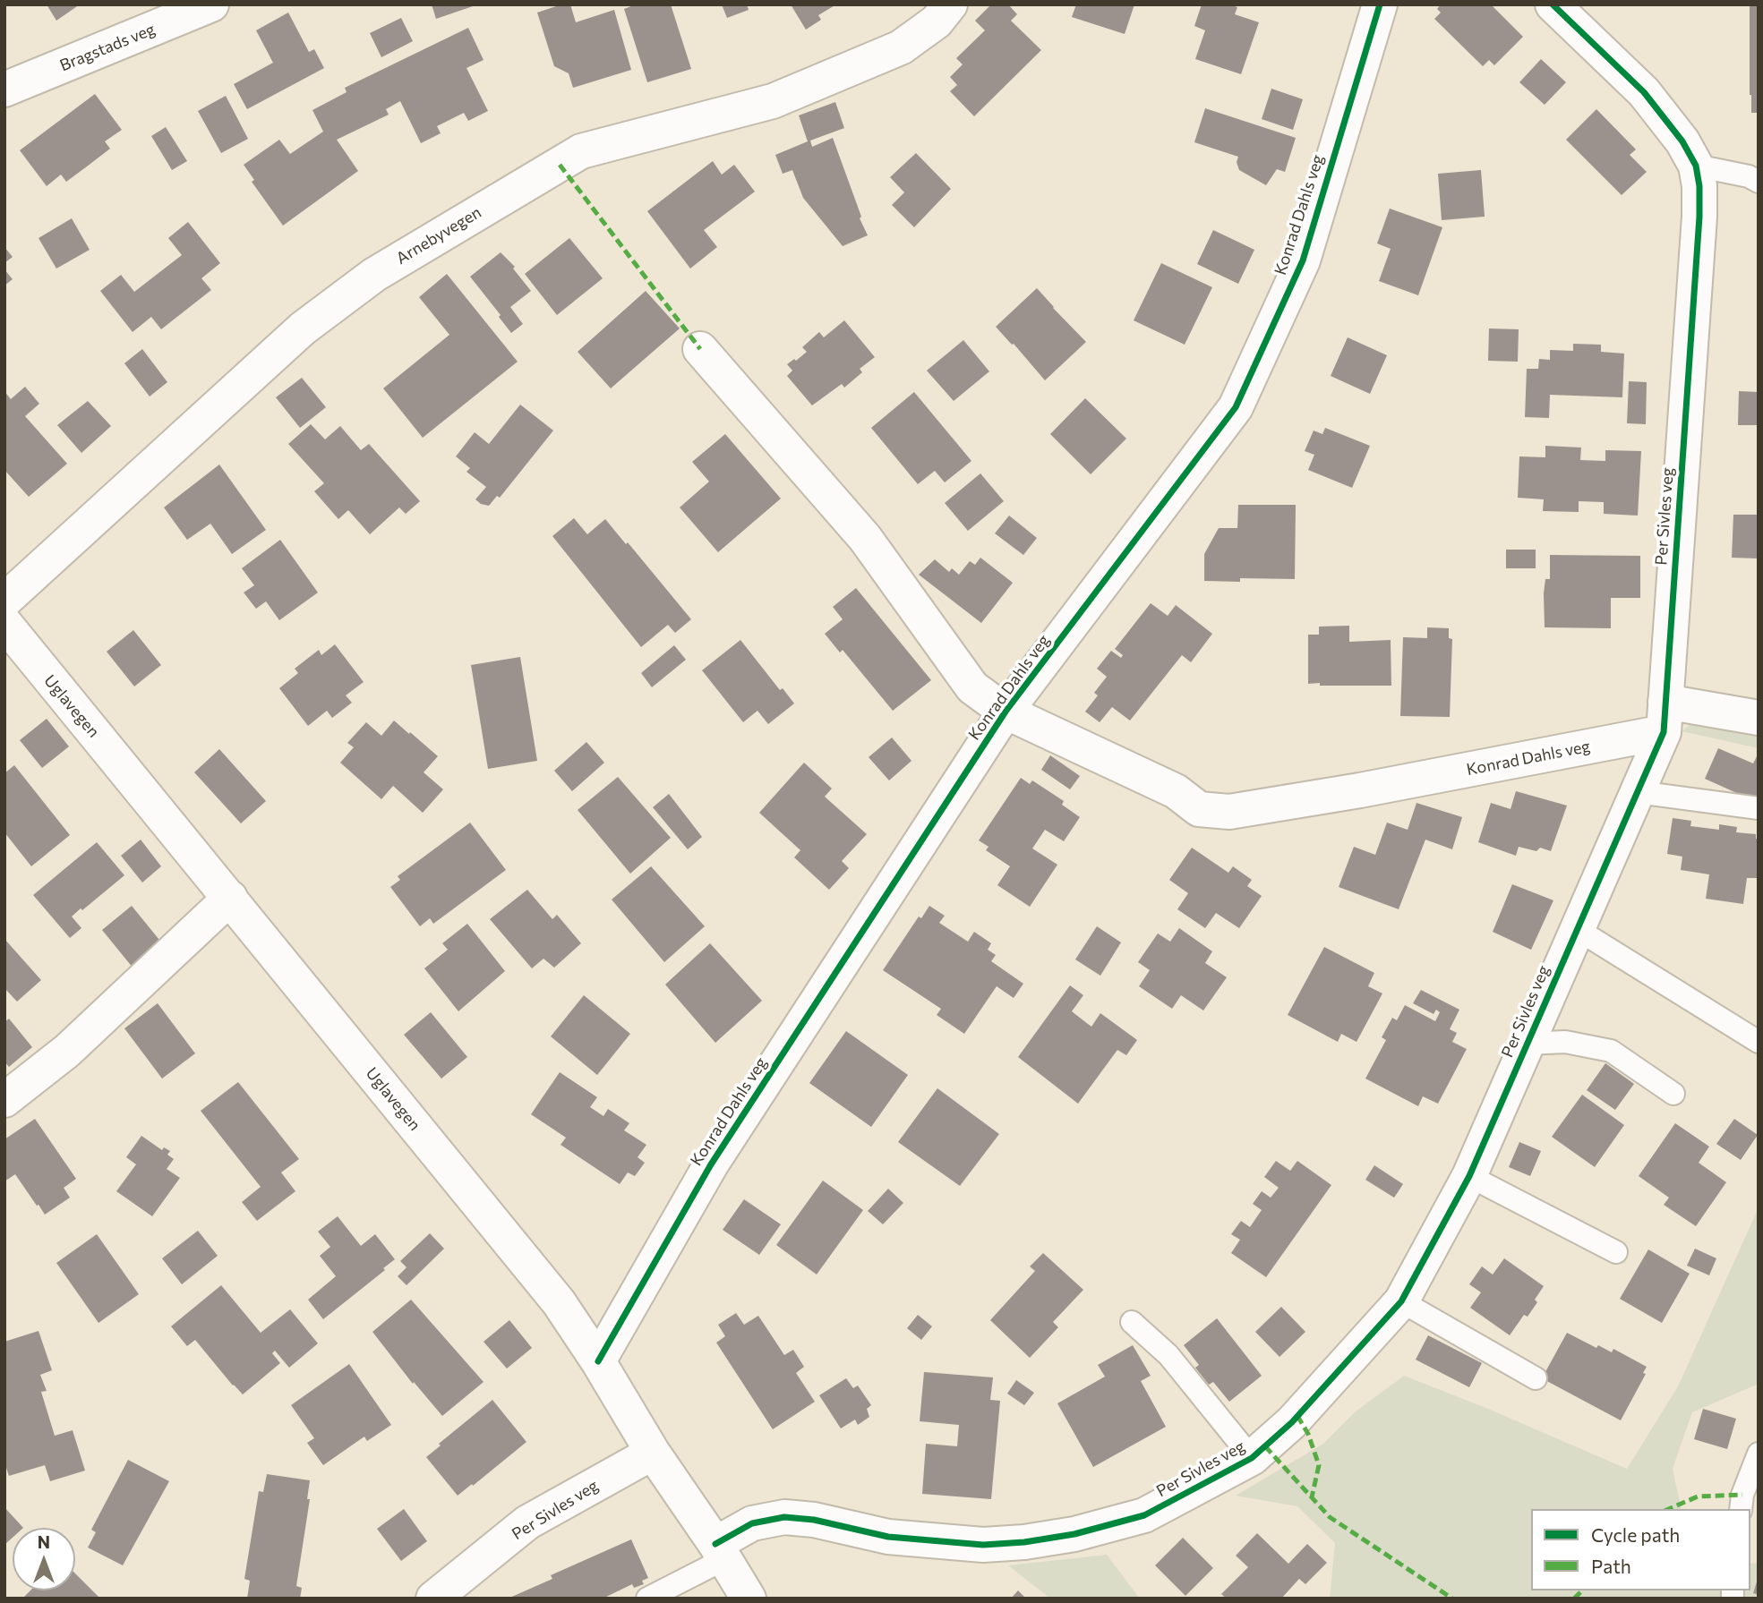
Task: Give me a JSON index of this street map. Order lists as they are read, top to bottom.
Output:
{
  "streets": {
    "street": [
      "Bragstads veg",
      "Konrad Dahls veg",
      "Arnebyvegen",
      "Per Sivles veg",
      "Uglavegen"
    ]
  },
  "crossings": [
    ["Konrad Dahls veg", "Per Sivles veg"],
    ["Konrad Dahls veg", "Uglavegen"],
    ["Per Sivles veg", "Uglavegen"]
  ],
  "legend": ["Cycle path", "Path"],
  "north": "top"
}
